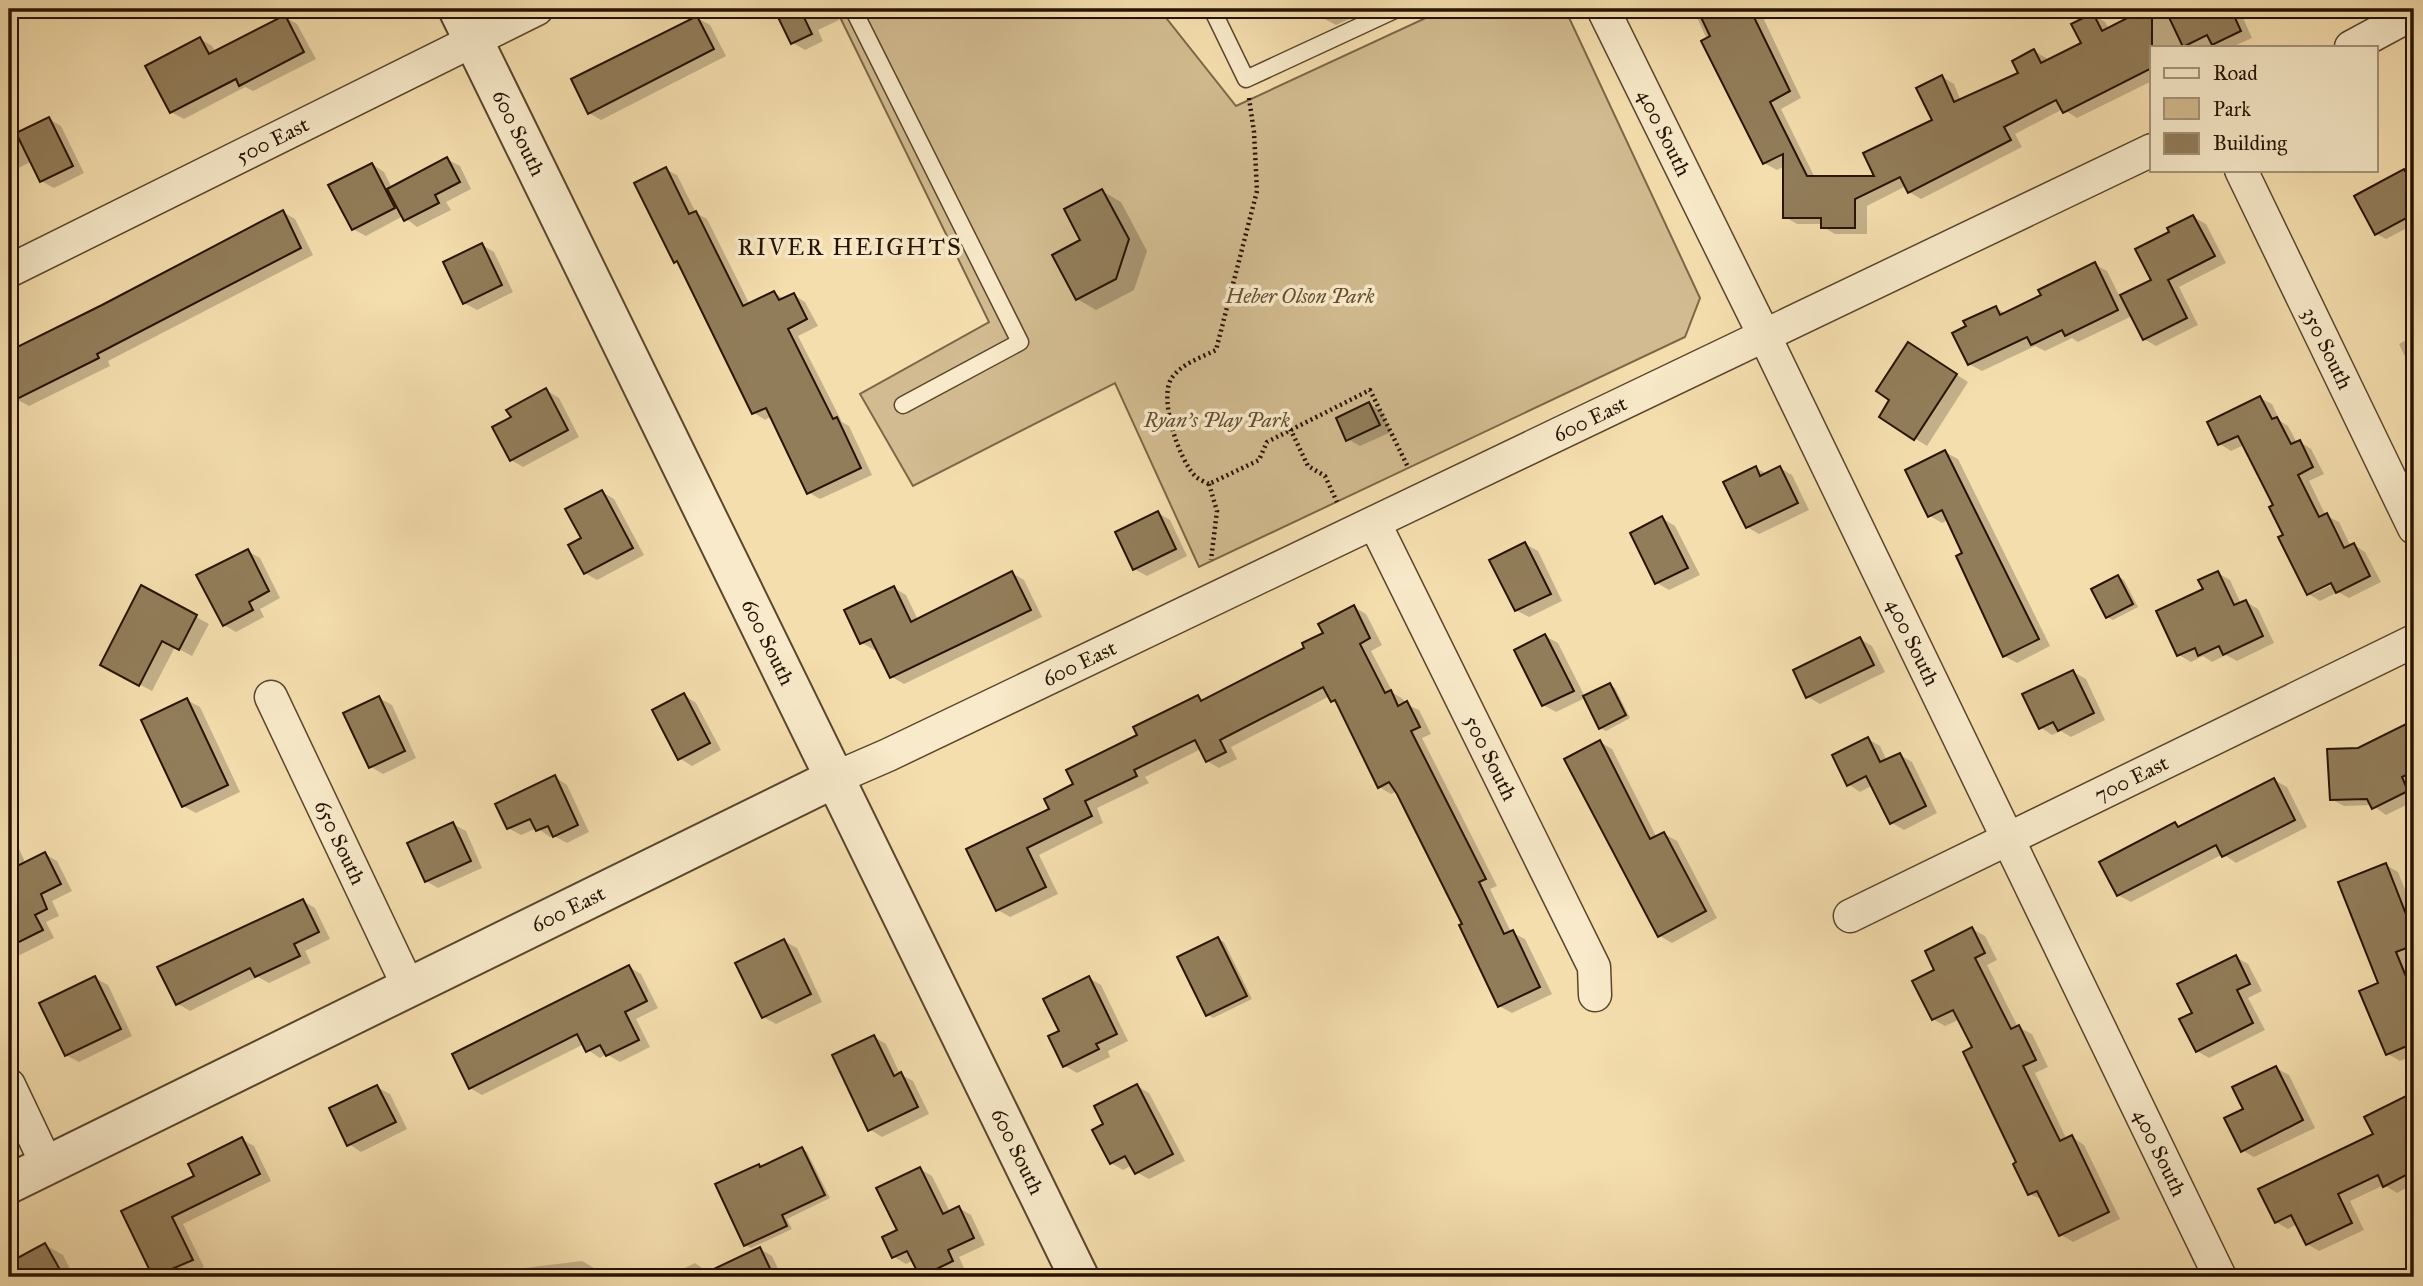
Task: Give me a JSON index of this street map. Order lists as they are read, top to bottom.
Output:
{
  "streets": {
    "street": [
      "400 South",
      "600 South",
      "500 East",
      "350 South",
      "600 East",
      "500 South",
      "700 East",
      "650 South"
    ]
  },
  "crossings": [
    ["400 South", "600 East"],
    ["400 South", "700 East"],
    ["600 South", "500 East"],
    ["600 South", "600 East"],
    ["600 East", "500 South"],
    ["600 East", "650 South"]
  ],
  "districts": ["RIVER HEIGHTS"],
  "parks": ["Heber Olson Park", "Ryan's Play Park"],
  "legend": ["Road", "Park", "Building"]
}
